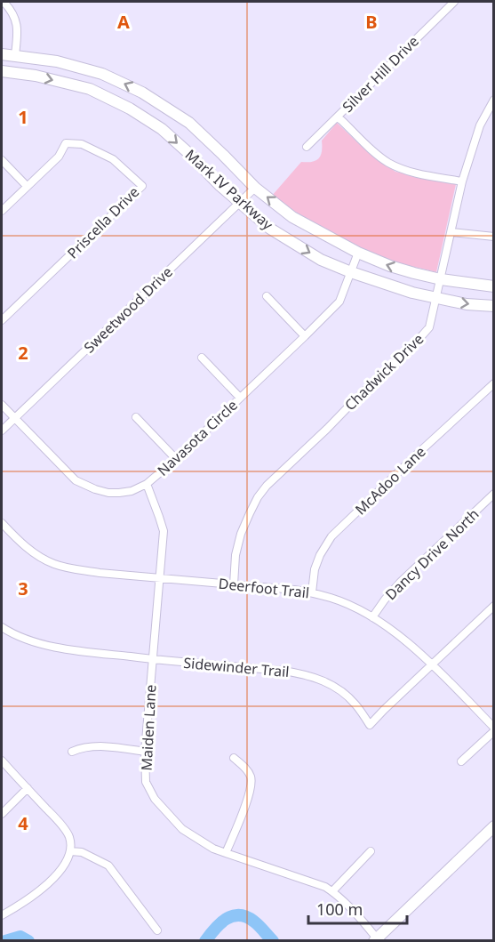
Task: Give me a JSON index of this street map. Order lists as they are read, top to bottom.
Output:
{
  "streets": {
    "main road": ["Mark IV Parkway"],
    "street": [
      "Silver Hill Drive",
      "Priscella Drive",
      "Sweetwood Drive",
      "Chadwick Drive",
      "Navasota Circle",
      "McAdoo Lane",
      "Dancy Drive North",
      "Deerfoot Trail",
      "Sidewinder Trail",
      "Maiden Lane"
    ]
  },
  "crossings": [
    ["Mark IV Parkway", "Sweetwood Drive"],
    ["Mark IV Parkway", "Chadwick Drive"],
    ["Mark IV Parkway", "Navasota Circle"],
    ["Sweetwood Drive", "Navasota Circle"],
    ["Chadwick Drive", "Deerfoot Trail"],
    ["Navasota Circle", "Maiden Lane"],
    ["McAdoo Lane", "Deerfoot Trail"],
    ["Dancy Drive North", "Deerfoot Trail"],
    ["Deerfoot Trail", "Sidewinder Trail"],
    ["Deerfoot Trail", "Maiden Lane"],
    ["Sidewinder Trail", "Maiden Lane"]
  ],
  "scale_bar": "100 m",
  "grid": {
    "columns": ["A", "B"],
    "rows": [
      "1",
      "2",
      "3",
      "4"
    ]
  }
}
